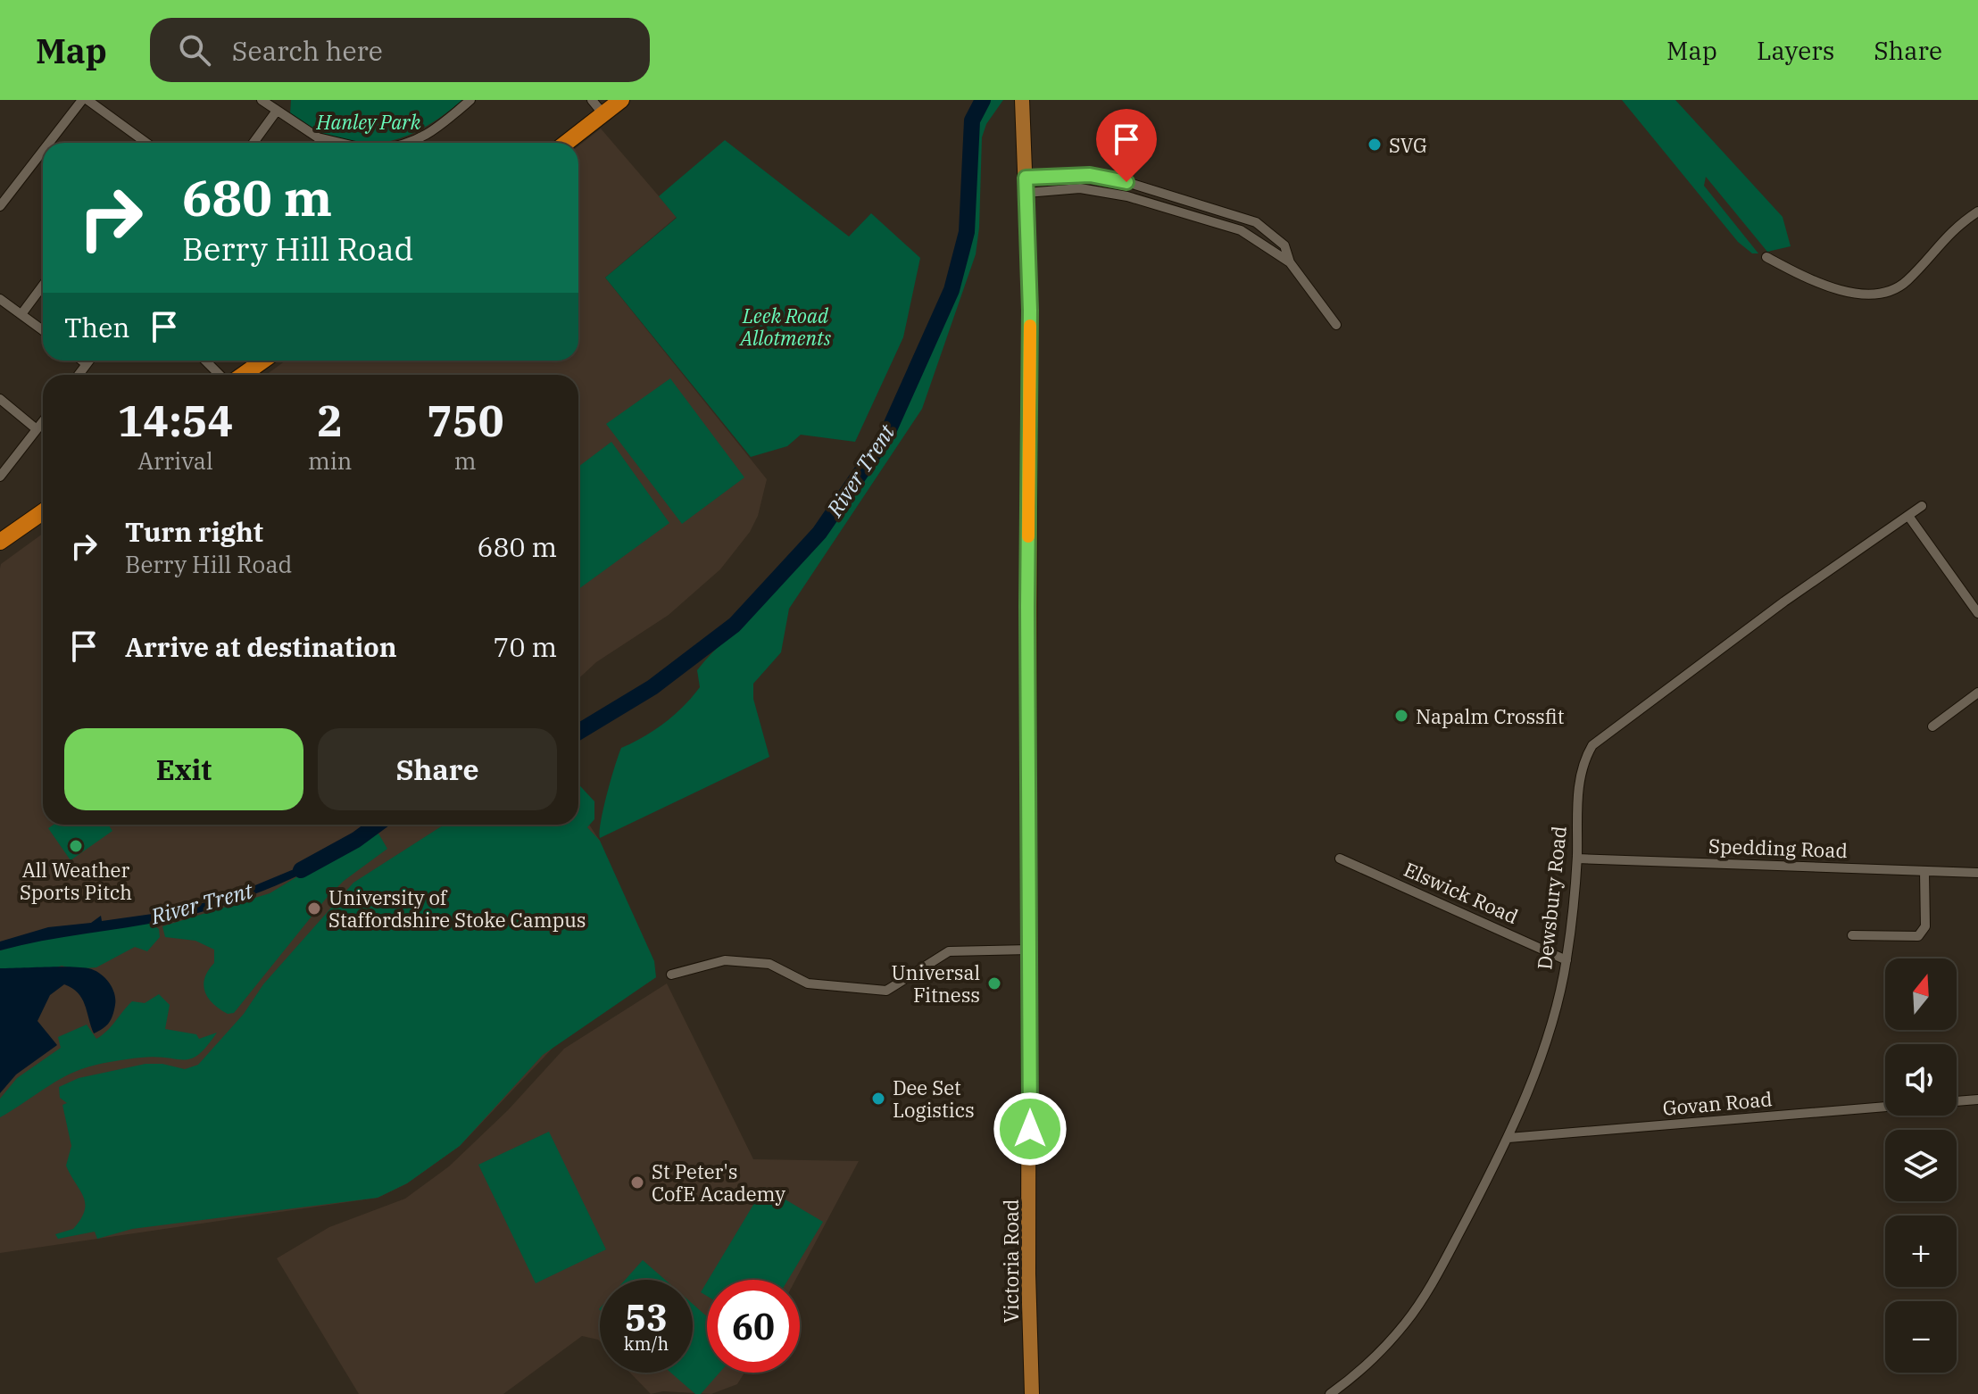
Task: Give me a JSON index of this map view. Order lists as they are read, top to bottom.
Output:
{
  "streets": {
    "main road": ["Victoria Road"],
    "street": [
      "Spedding Road",
      "Elswick Road",
      "Dewsbury Road",
      "Govan Road"
    ]
  },
  "crossings": [
    ["Spedding Road", "Dewsbury Road"],
    ["Elswick Road", "Dewsbury Road"],
    ["Dewsbury Road", "Govan Road"]
  ],
  "water": ["River Trent"],
  "parks": ["Hanley Park", "Leek Road Allotments"],
  "places": [
    "SVG",
    "Napalm Crossfit",
    "All Weather Sports Pitch",
    "University of Staffordshire Stoke Campus",
    "Universal Fitness",
    "Dee Set Logistics",
    "St Peter's CofE Academy"
  ],
  "north": "top",
  "page": {
    "header": "Map",
    "search": "Search here",
    "nav": ["Map", "Layers", "Share"],
    "turn": ["680 m", "Berry Hill Road"],
    "then": "Then",
    "eta": [
      "14:54",
      "Arrival",
      "2",
      "min",
      "750",
      "m"
    ],
    "list": [
      {
        "name": "Turn right",
        "note": "Berry Hill Road",
        "value": "680 m"
      },
      {
        "name": "Arrive at destination",
        "value": "70 m"
      }
    ],
    "buttons": ["Exit", "Share"],
    "map_buttons": ["+", "−"],
    "speed": "53 km/h",
    "limit": "60"
  }
}
